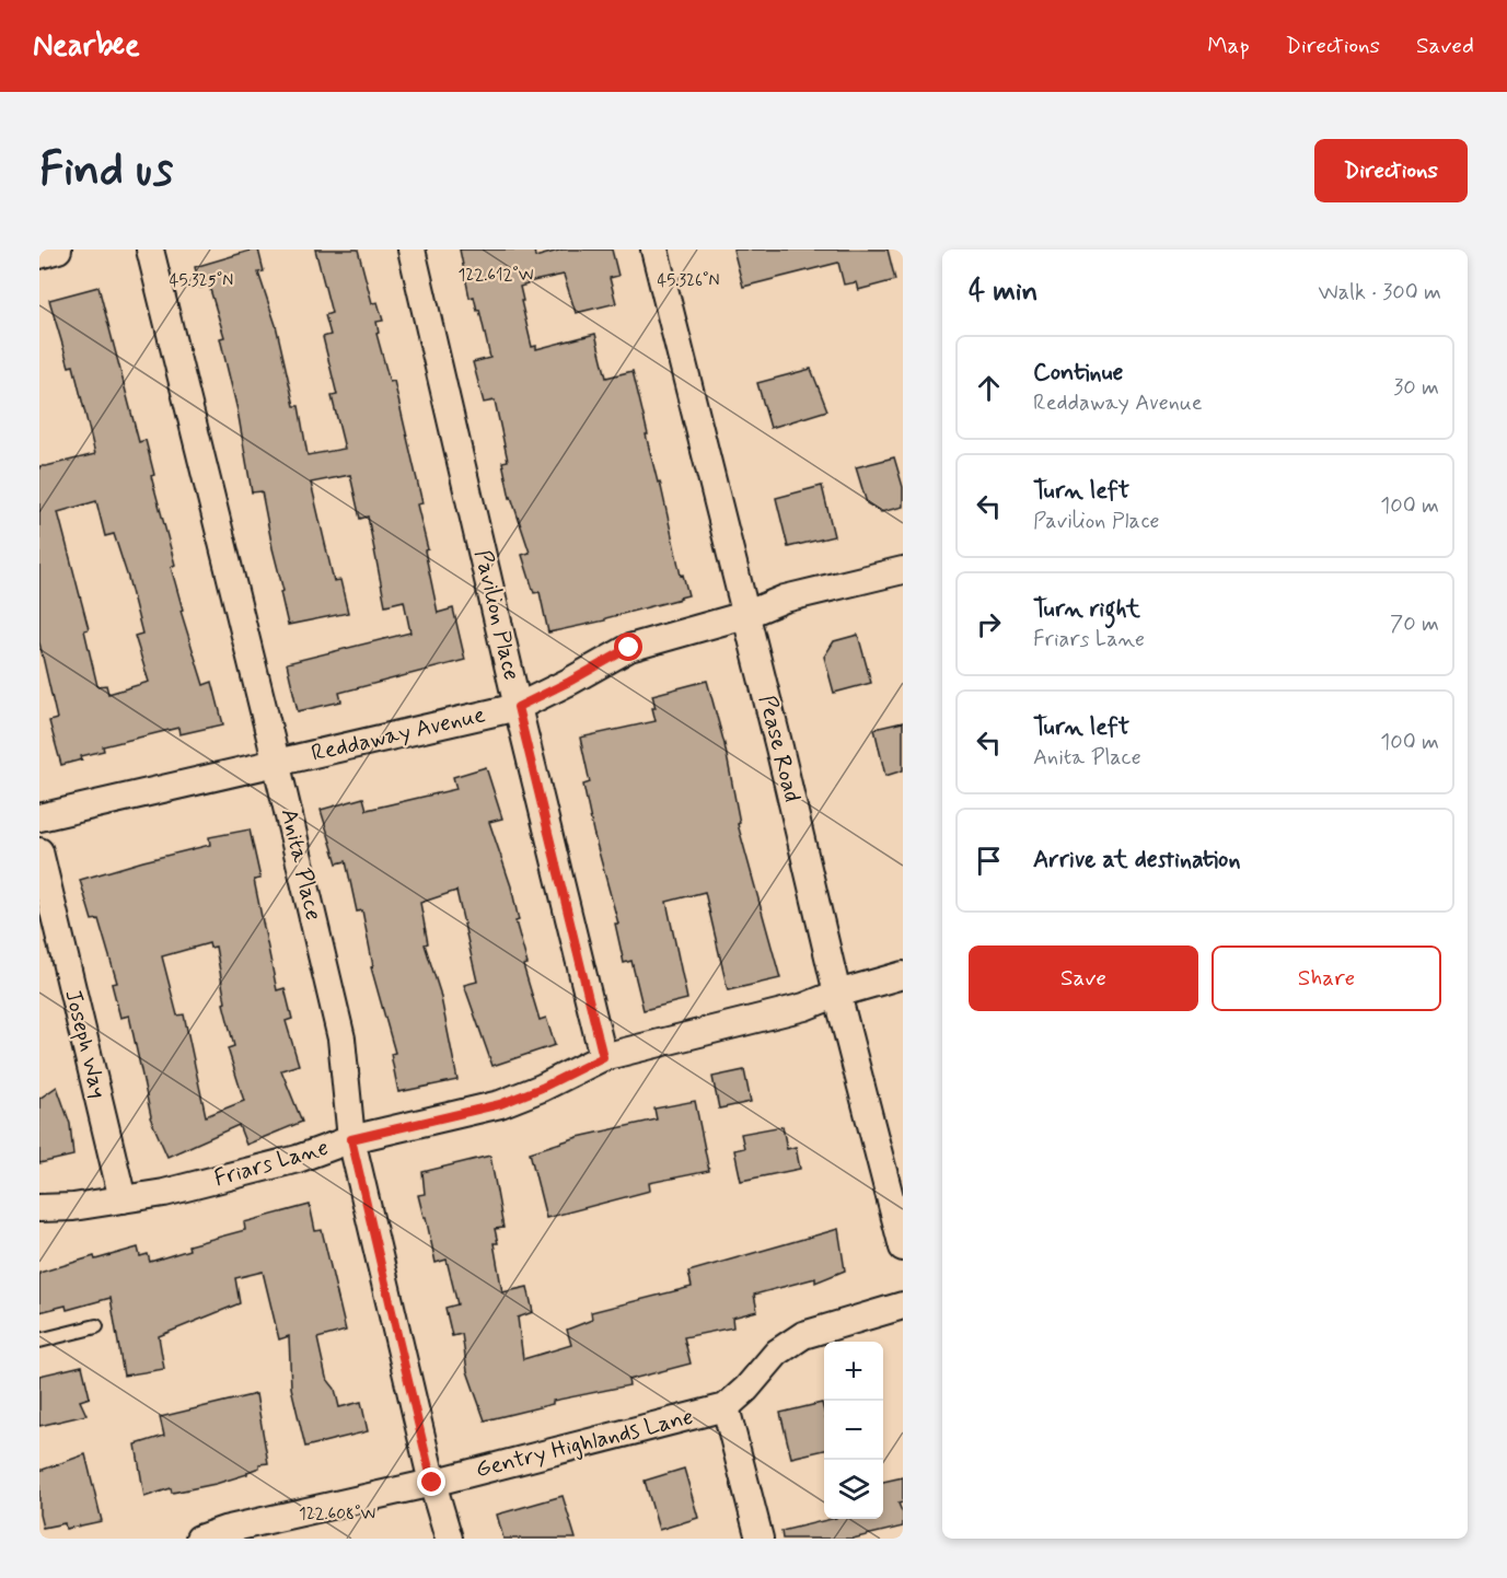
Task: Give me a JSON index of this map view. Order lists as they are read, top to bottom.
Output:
{
  "streets": {
    "street": [
      "Pavilion Place",
      "Reddaway Avenue",
      "Pease Road",
      "Anita Place",
      "Joseph Way",
      "Friars Lane",
      "Gentry Highlands Lane"
    ]
  },
  "crossings": [
    ["Pavilion Place", "Reddaway Avenue"],
    ["Pavilion Place", "Friars Lane"],
    ["Reddaway Avenue", "Pease Road"],
    ["Reddaway Avenue", "Anita Place"],
    ["Pease Road", "Friars Lane"],
    ["Anita Place", "Friars Lane"],
    ["Anita Place", "Gentry Highlands Lane"],
    ["Joseph Way", "Friars Lane"]
  ],
  "page": {
    "header": "Nearbee",
    "nav": ["Map", "Directions", "Saved"],
    "buttons": [
      "Directions",
      ["Save", "Share"]
    ],
    "title": "Find us",
    "heading": ["4 min", "Walk · 300 m"],
    "list": [
      ["Continue", "Reddaway Avenue", "30 m"],
      ["Turn left", "Pavilion Place", "100 m"],
      ["Turn right", "Friars Lane", "70 m"],
      ["Turn left", "Anita Place", "100 m"],
      "Arrive at destination"
    ],
    "map_buttons": ["+", "−"]
  },
  "coordinates": [
    "122.612°W",
    "45.325°N",
    "45.326°N",
    "122.608°W"
  ]
}
